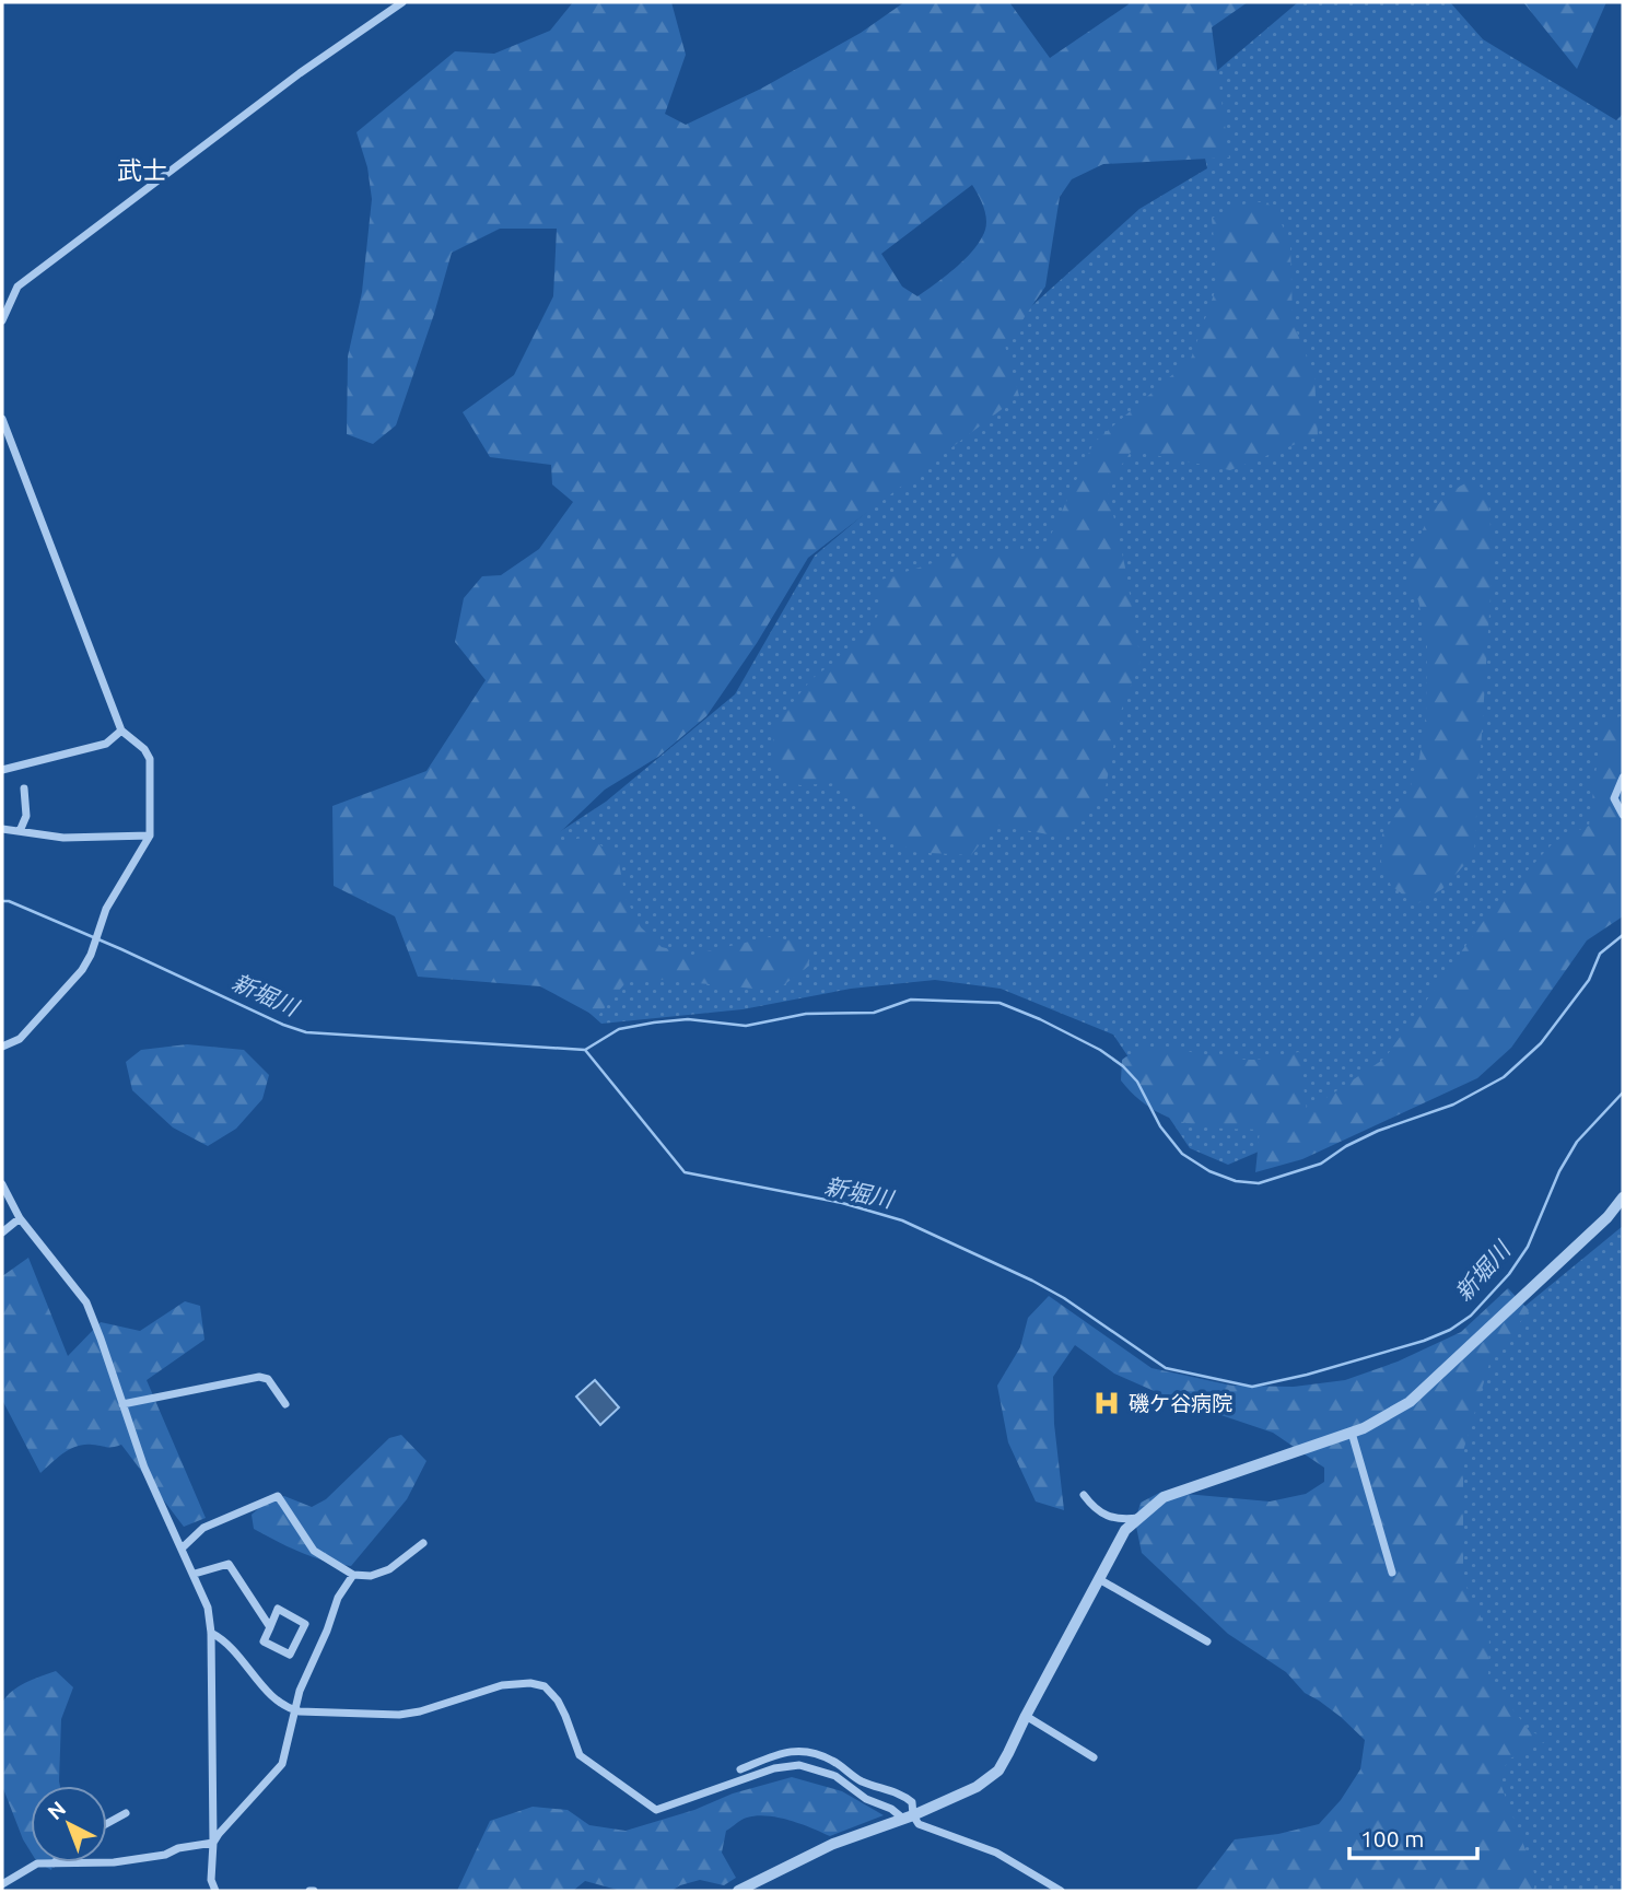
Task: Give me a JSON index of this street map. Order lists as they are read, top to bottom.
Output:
{
  "districts": ["武士"],
  "water": ["新堀川"],
  "places": {
    "hospital": ["磯ケ谷病院"]
  },
  "scale_bar": "100 m",
  "north": "top left"
}
